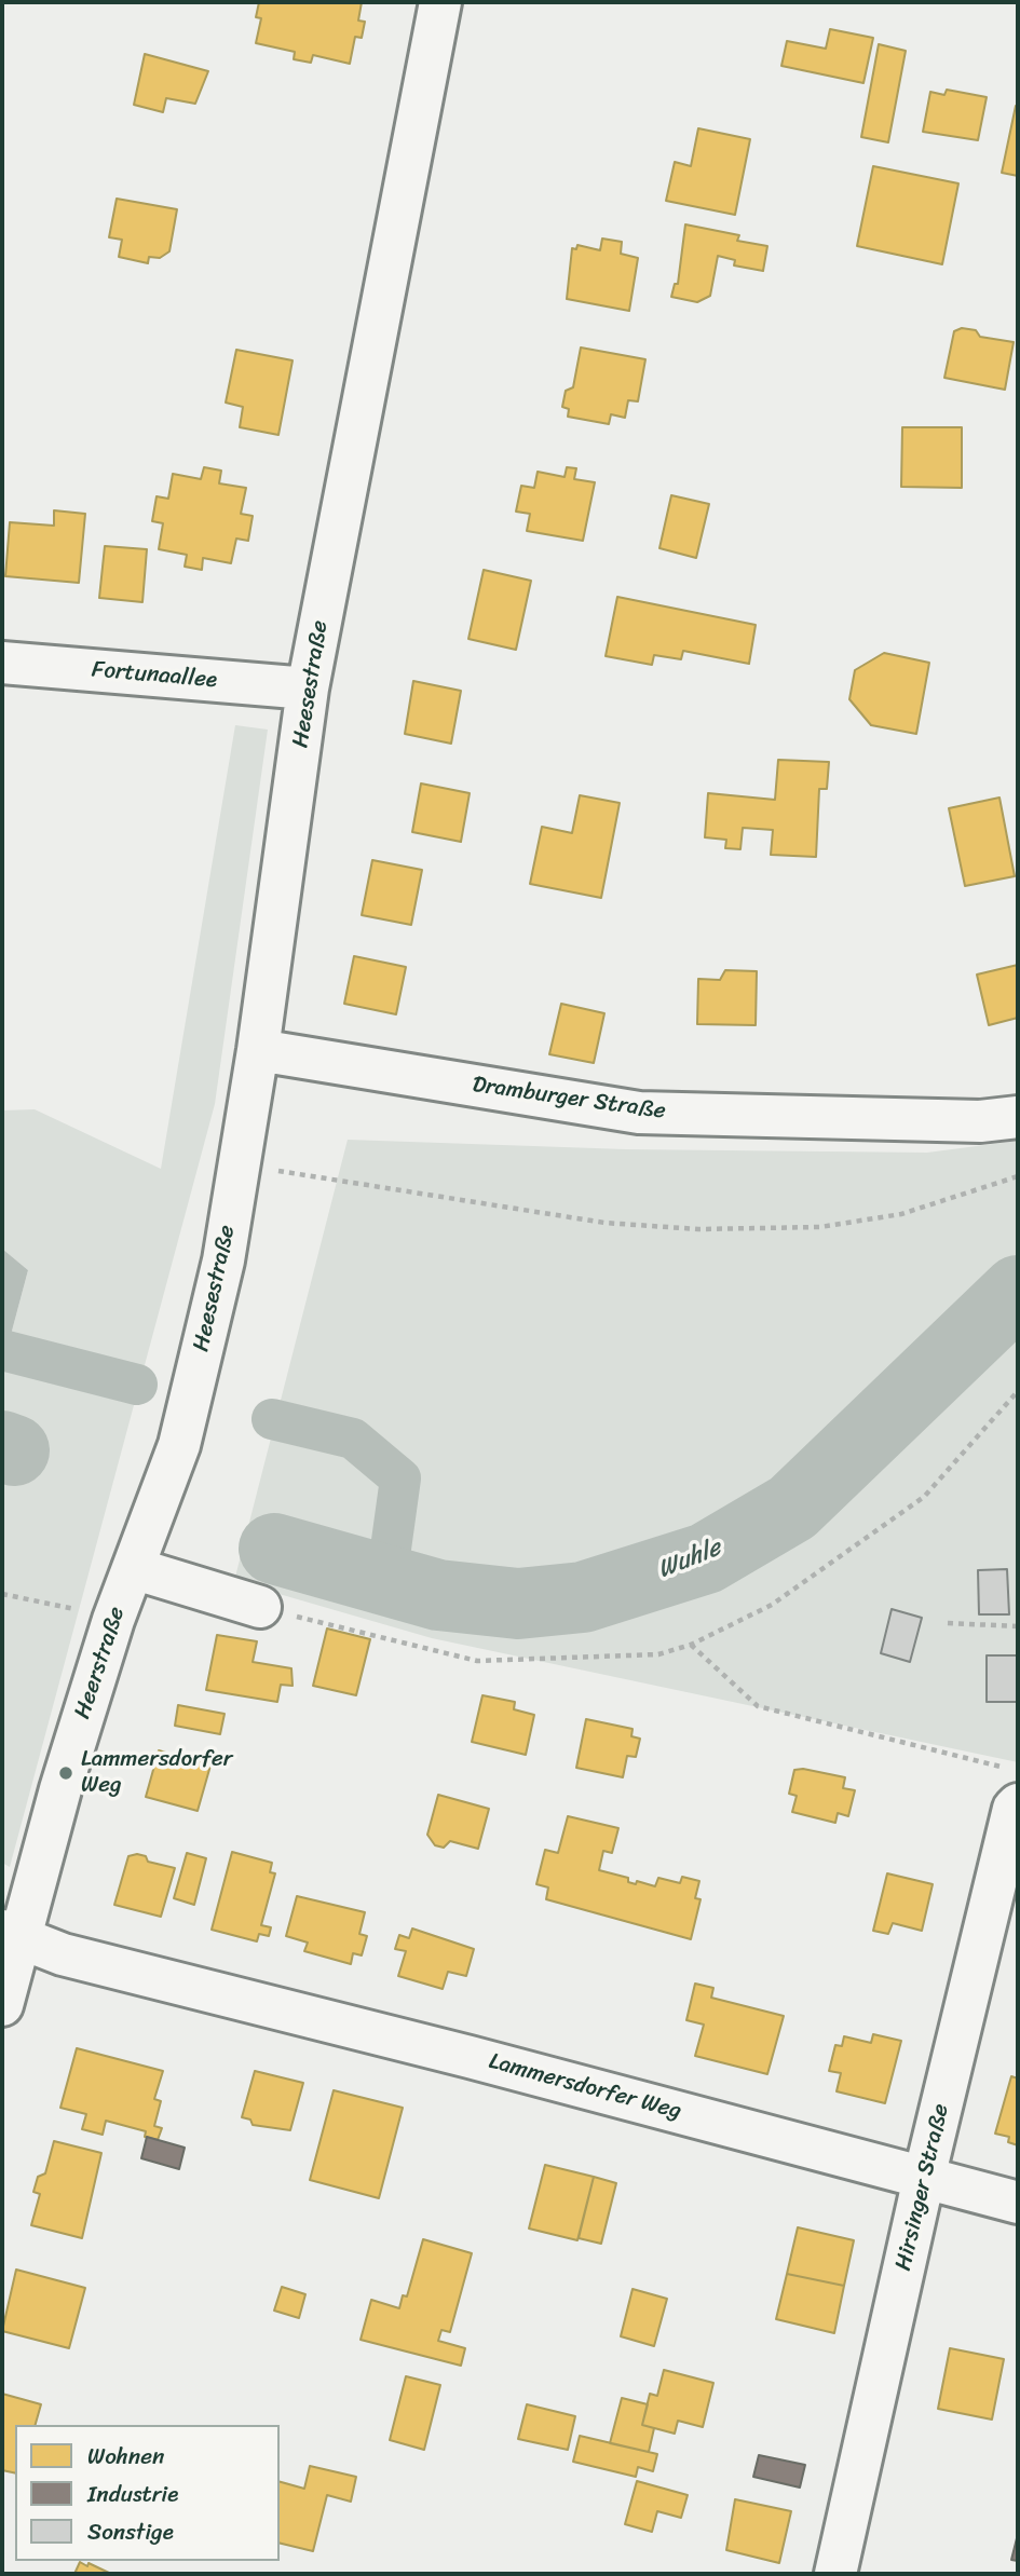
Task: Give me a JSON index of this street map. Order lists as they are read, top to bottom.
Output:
{
  "streets": {
    "street": [
      "Fortunaallee",
      "Heesestraße",
      "Dramburger Straße",
      "Heerstraße",
      "Lammersdorfer Weg",
      "Hirsinger Straße"
    ]
  },
  "crossings": [
    ["Fortunaallee", "Heesestraße"],
    ["Heesestraße", "Dramburger Straße"],
    ["Heesestraße", "Heerstraße"],
    ["Heerstraße", "Lammersdorfer Weg"],
    ["Lammersdorfer Weg", "Hirsinger Straße"]
  ],
  "water": ["Wuhle"],
  "places": ["Lammersdorfer Weg"],
  "legend": ["Wohnen", "Industrie", "Sonstige"]
}
